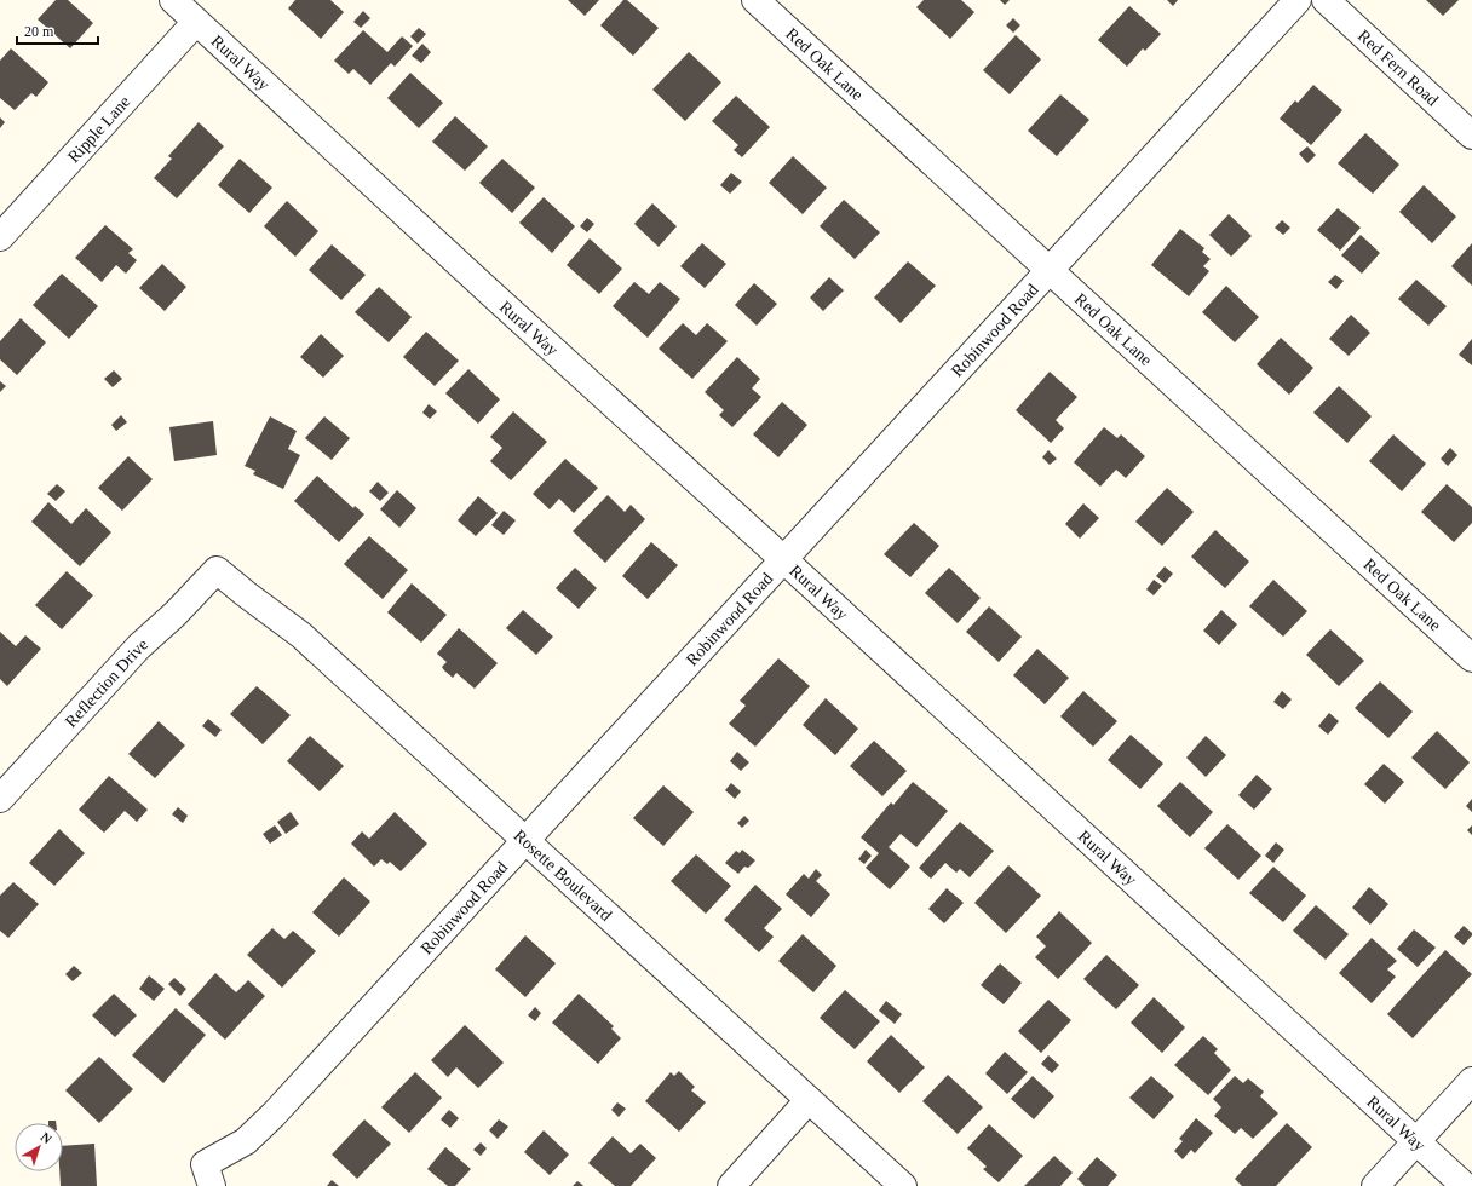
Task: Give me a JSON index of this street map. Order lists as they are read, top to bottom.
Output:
{
  "streets": {
    "street": [
      "Rural Way",
      "Red Oak Lane",
      "Red Fern Road",
      "Ripple Lane",
      "Robinwood Road",
      "Reflection Drive",
      "Rosette Boulevard"
    ]
  },
  "crossings": [
    ["Rural Way", "Ripple Lane"],
    ["Rural Way", "Robinwood Road"],
    ["Red Oak Lane", "Robinwood Road"],
    ["Robinwood Road", "Rosette Boulevard"],
    ["Reflection Drive", "Rosette Boulevard"]
  ],
  "scale_bar": "20 m",
  "north": "top right"
}
